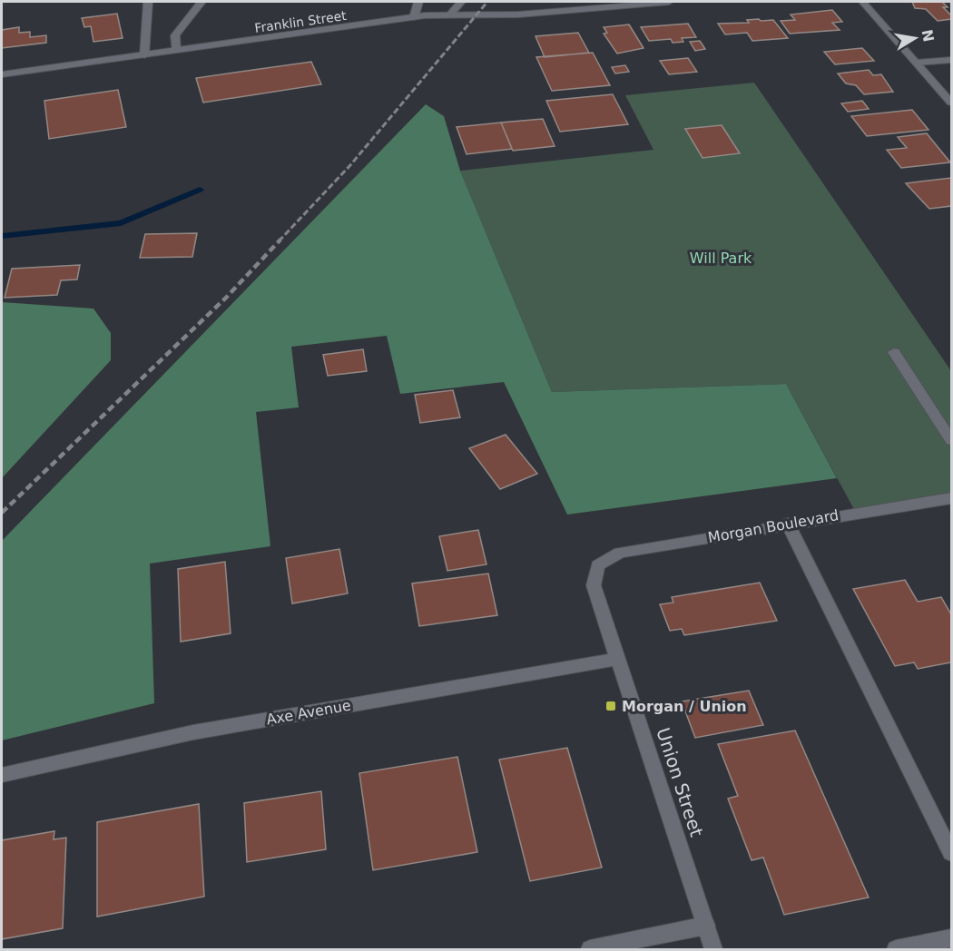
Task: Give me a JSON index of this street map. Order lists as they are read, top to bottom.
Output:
{
  "streets": {
    "street": [
      "Franklin Street",
      "Morgan Boulevard",
      "Axe Avenue",
      "Union Street"
    ]
  },
  "crossings": [
    ["Morgan Boulevard", "Union Street"],
    ["Axe Avenue", "Union Street"]
  ],
  "parks": ["Will Park"],
  "places": {
    "transit": ["Morgan / Union"]
  },
  "north": "right"
}
